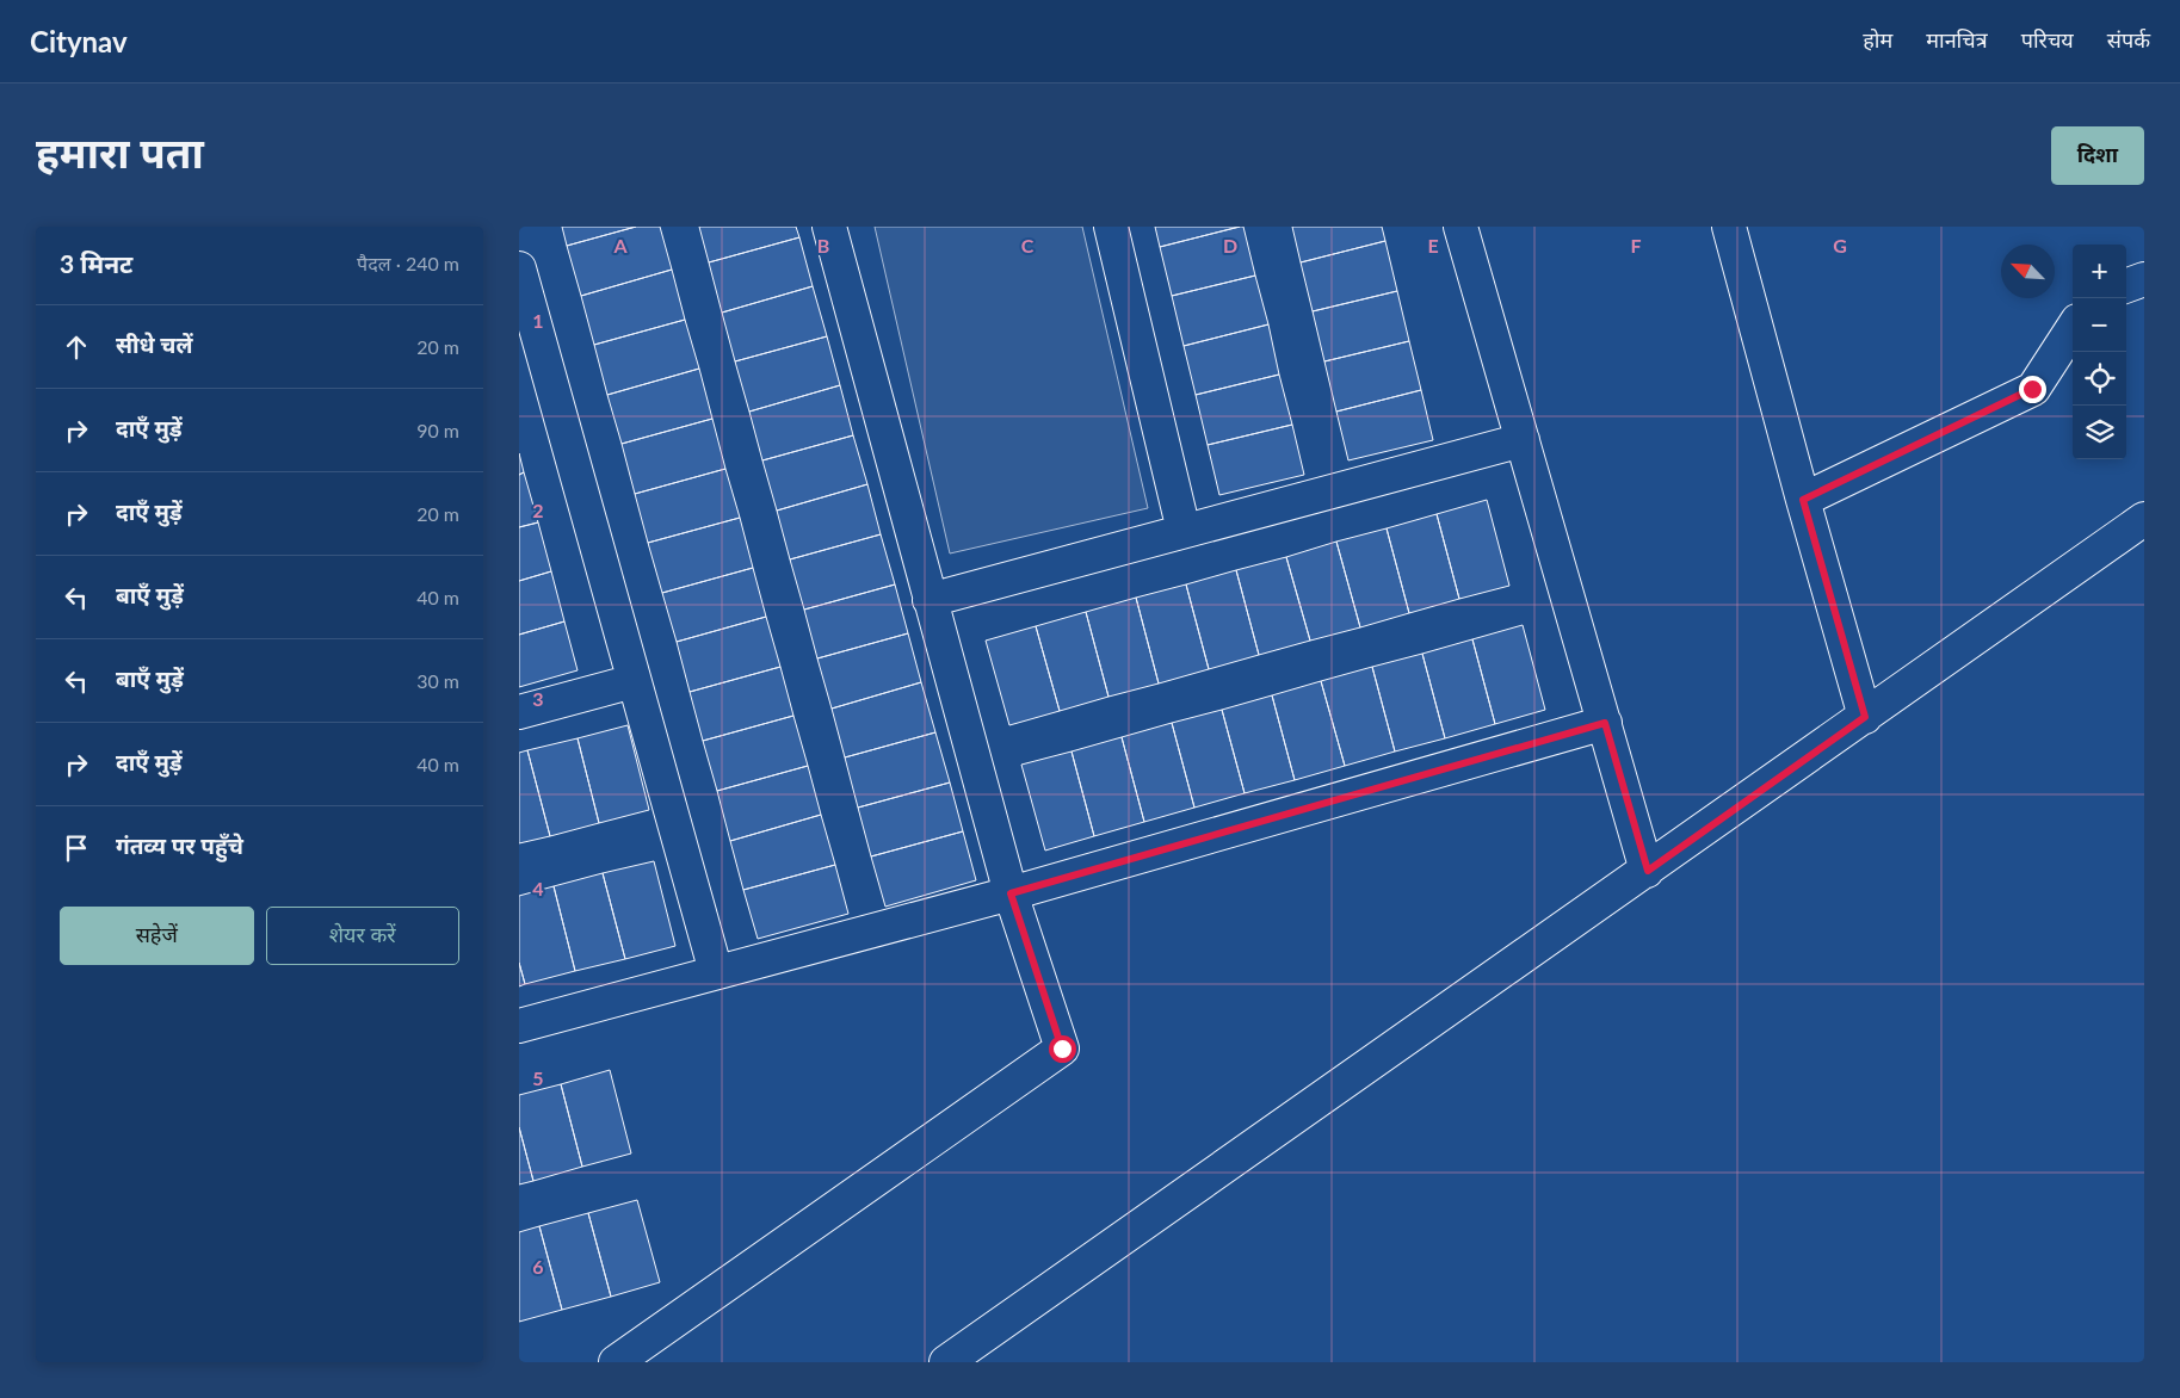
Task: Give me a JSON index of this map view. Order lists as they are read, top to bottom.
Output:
{
  "north": "top left",
  "page": {
    "header": "Citynav",
    "nav": [
      "होम",
      "मानचित्र",
      "परिचय",
      "संपर्क"
    ],
    "title": "हमारा पता",
    "buttons": [
      "दिशा",
      ["सहेजें", "शेयर करें"]
    ],
    "heading": ["3 मिनट", "पैदल · 240 m"],
    "map_buttons": ["+", "−"],
    "list": [
      ["सीधे चलें", "20 m"],
      ["दाएँ मुड़ें", "90 m"],
      ["दाएँ मुड़ें", "20 m"],
      ["बाएँ मुड़ें", "40 m"],
      ["बाएँ मुड़ें", "30 m"],
      ["दाएँ मुड़ें", "40 m"],
      "गंतव्य पर पहुँचे"
    ]
  },
  "grid": {
    "columns": [
      "A",
      "B",
      "C",
      "D",
      "E",
      "F",
      "G"
    ],
    "rows": [
      "1",
      "2",
      "3",
      "4",
      "5",
      "6"
    ]
  }
}
